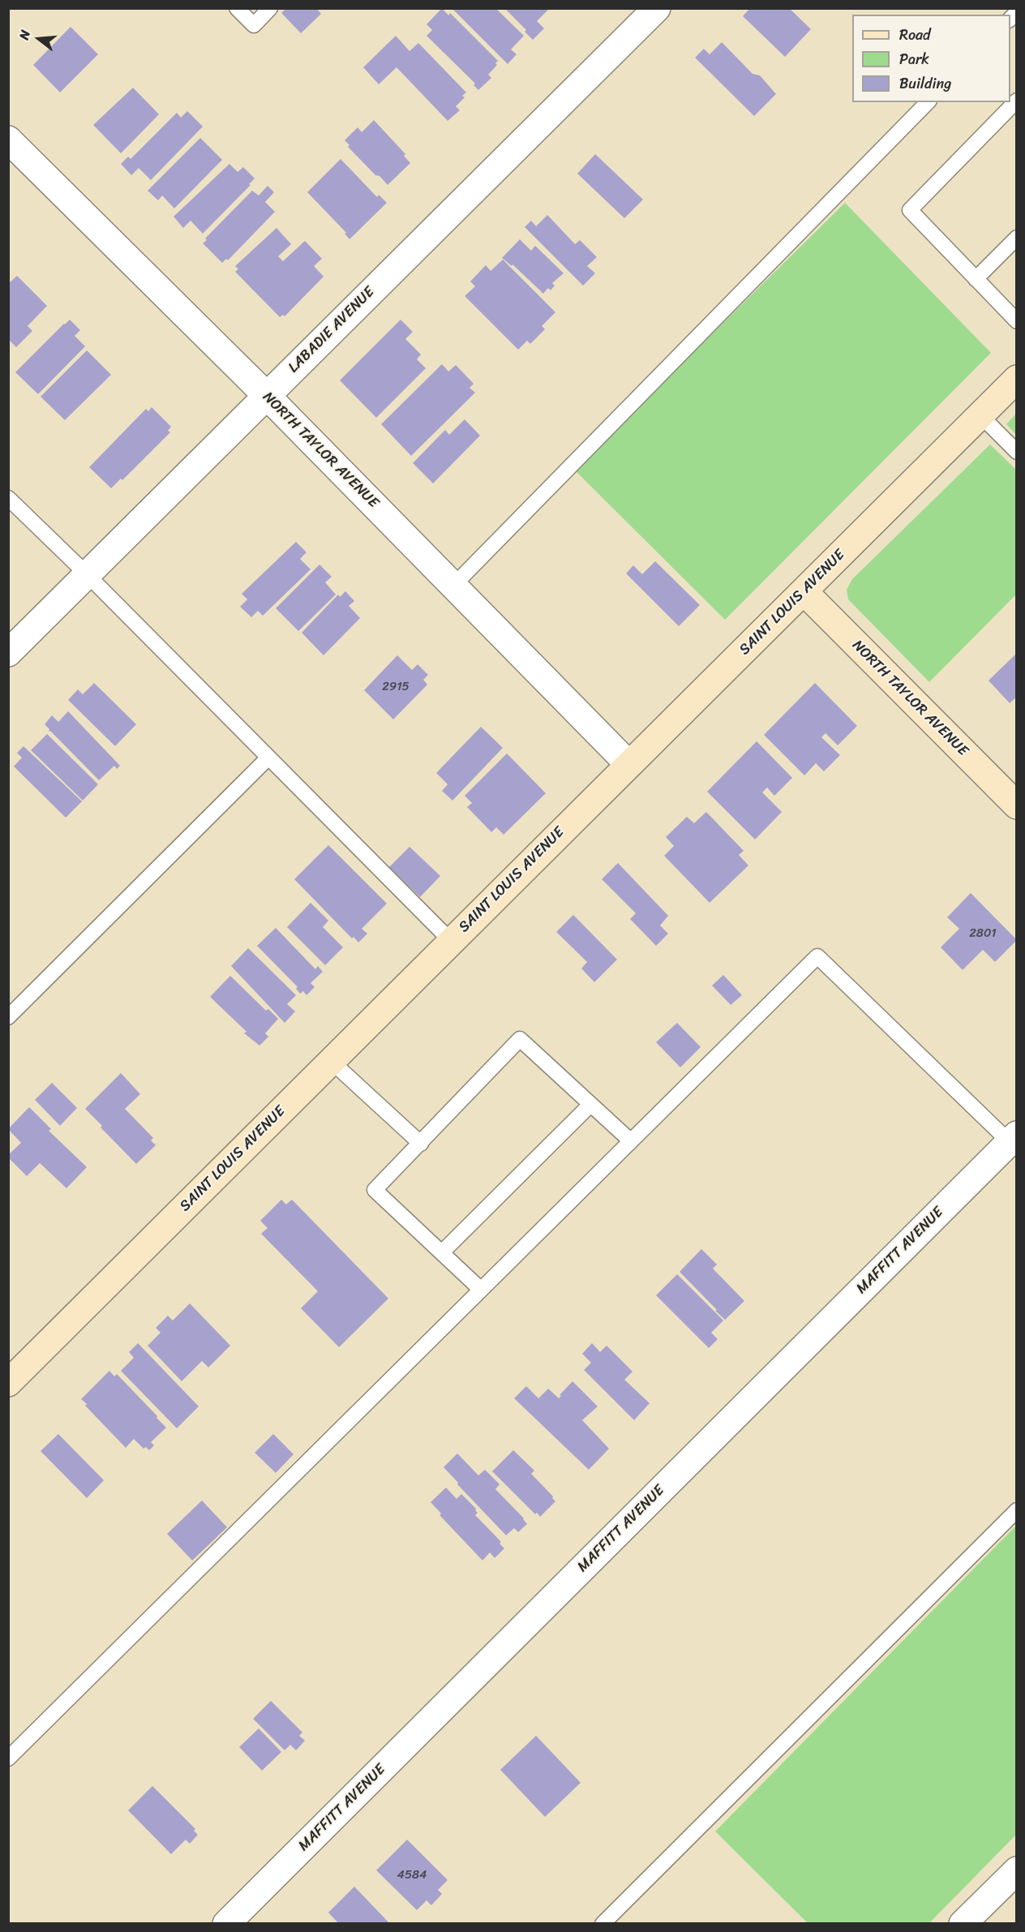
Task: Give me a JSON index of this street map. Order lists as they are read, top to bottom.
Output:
{
  "streets": {
    "street": [
      "LABADIE AVENUE",
      "NORTH TAYLOR AVENUE",
      "SAINT LOUIS AVENUE",
      "MAFFITT AVENUE"
    ]
  },
  "crossings": [
    ["LABADIE AVENUE", "NORTH TAYLOR AVENUE"],
    ["NORTH TAYLOR AVENUE", "SAINT LOUIS AVENUE"]
  ],
  "house_numbers": ["2915", "2801", "4584"],
  "legend": ["Road", "Park", "Building"],
  "north": "left"
}
